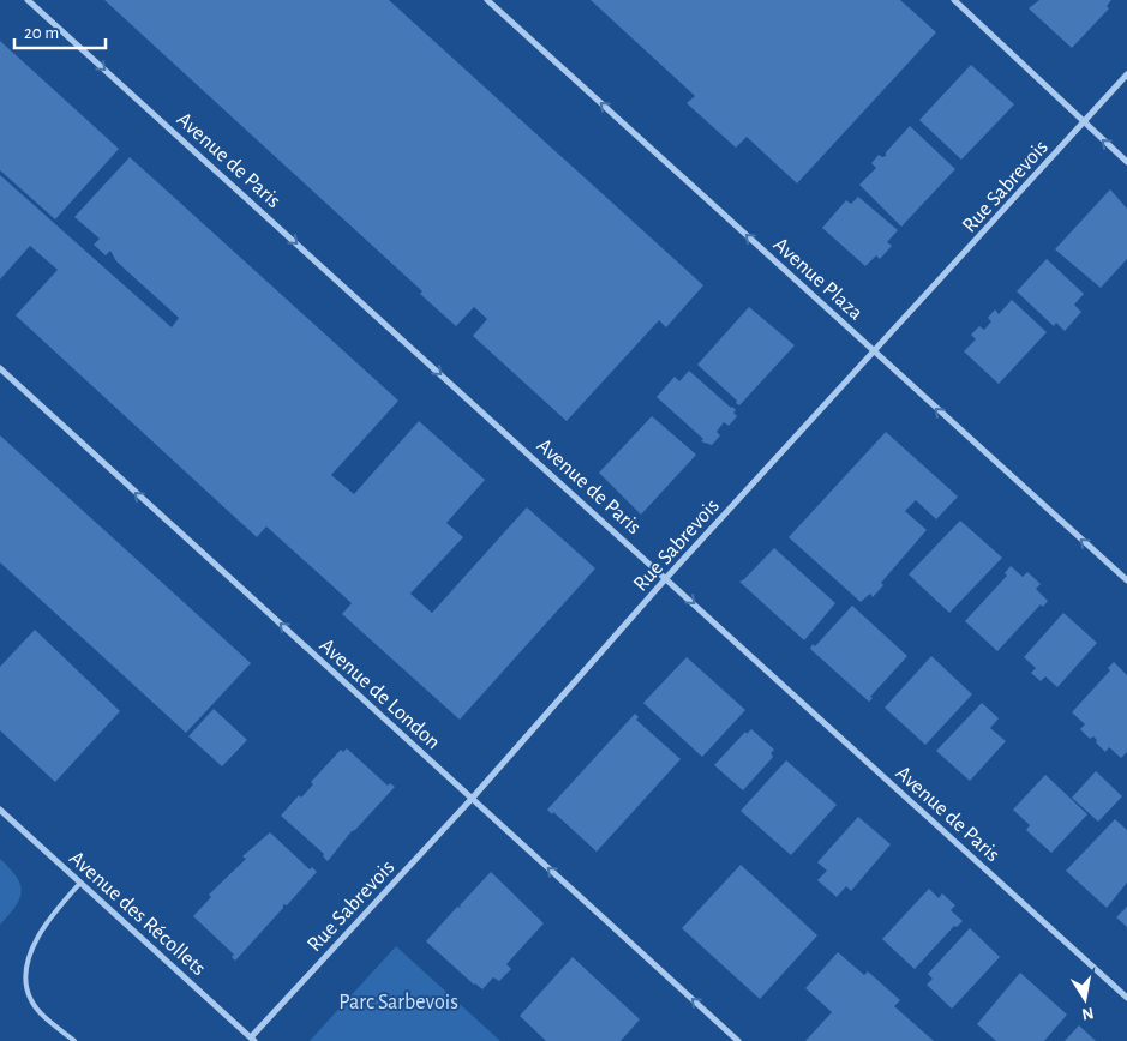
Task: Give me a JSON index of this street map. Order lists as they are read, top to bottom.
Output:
{
  "streets": {
    "street": [
      "Avenue de Paris",
      "Rue Sabrevois",
      "Avenue Plaza",
      "Avenue de London",
      "Avenue des Récollets"
    ]
  },
  "crossings": [
    ["Avenue de Paris", "Rue Sabrevois"],
    ["Rue Sabrevois", "Avenue Plaza"],
    ["Rue Sabrevois", "Avenue de London"],
    ["Rue Sabrevois", "Avenue des Récollets"]
  ],
  "one_way": ["Avenue de Paris", "Avenue Plaza", "Avenue de London"],
  "parks": ["Parc Sarbevois"],
  "scale_bar": "20 m",
  "north": "bottom"
}
